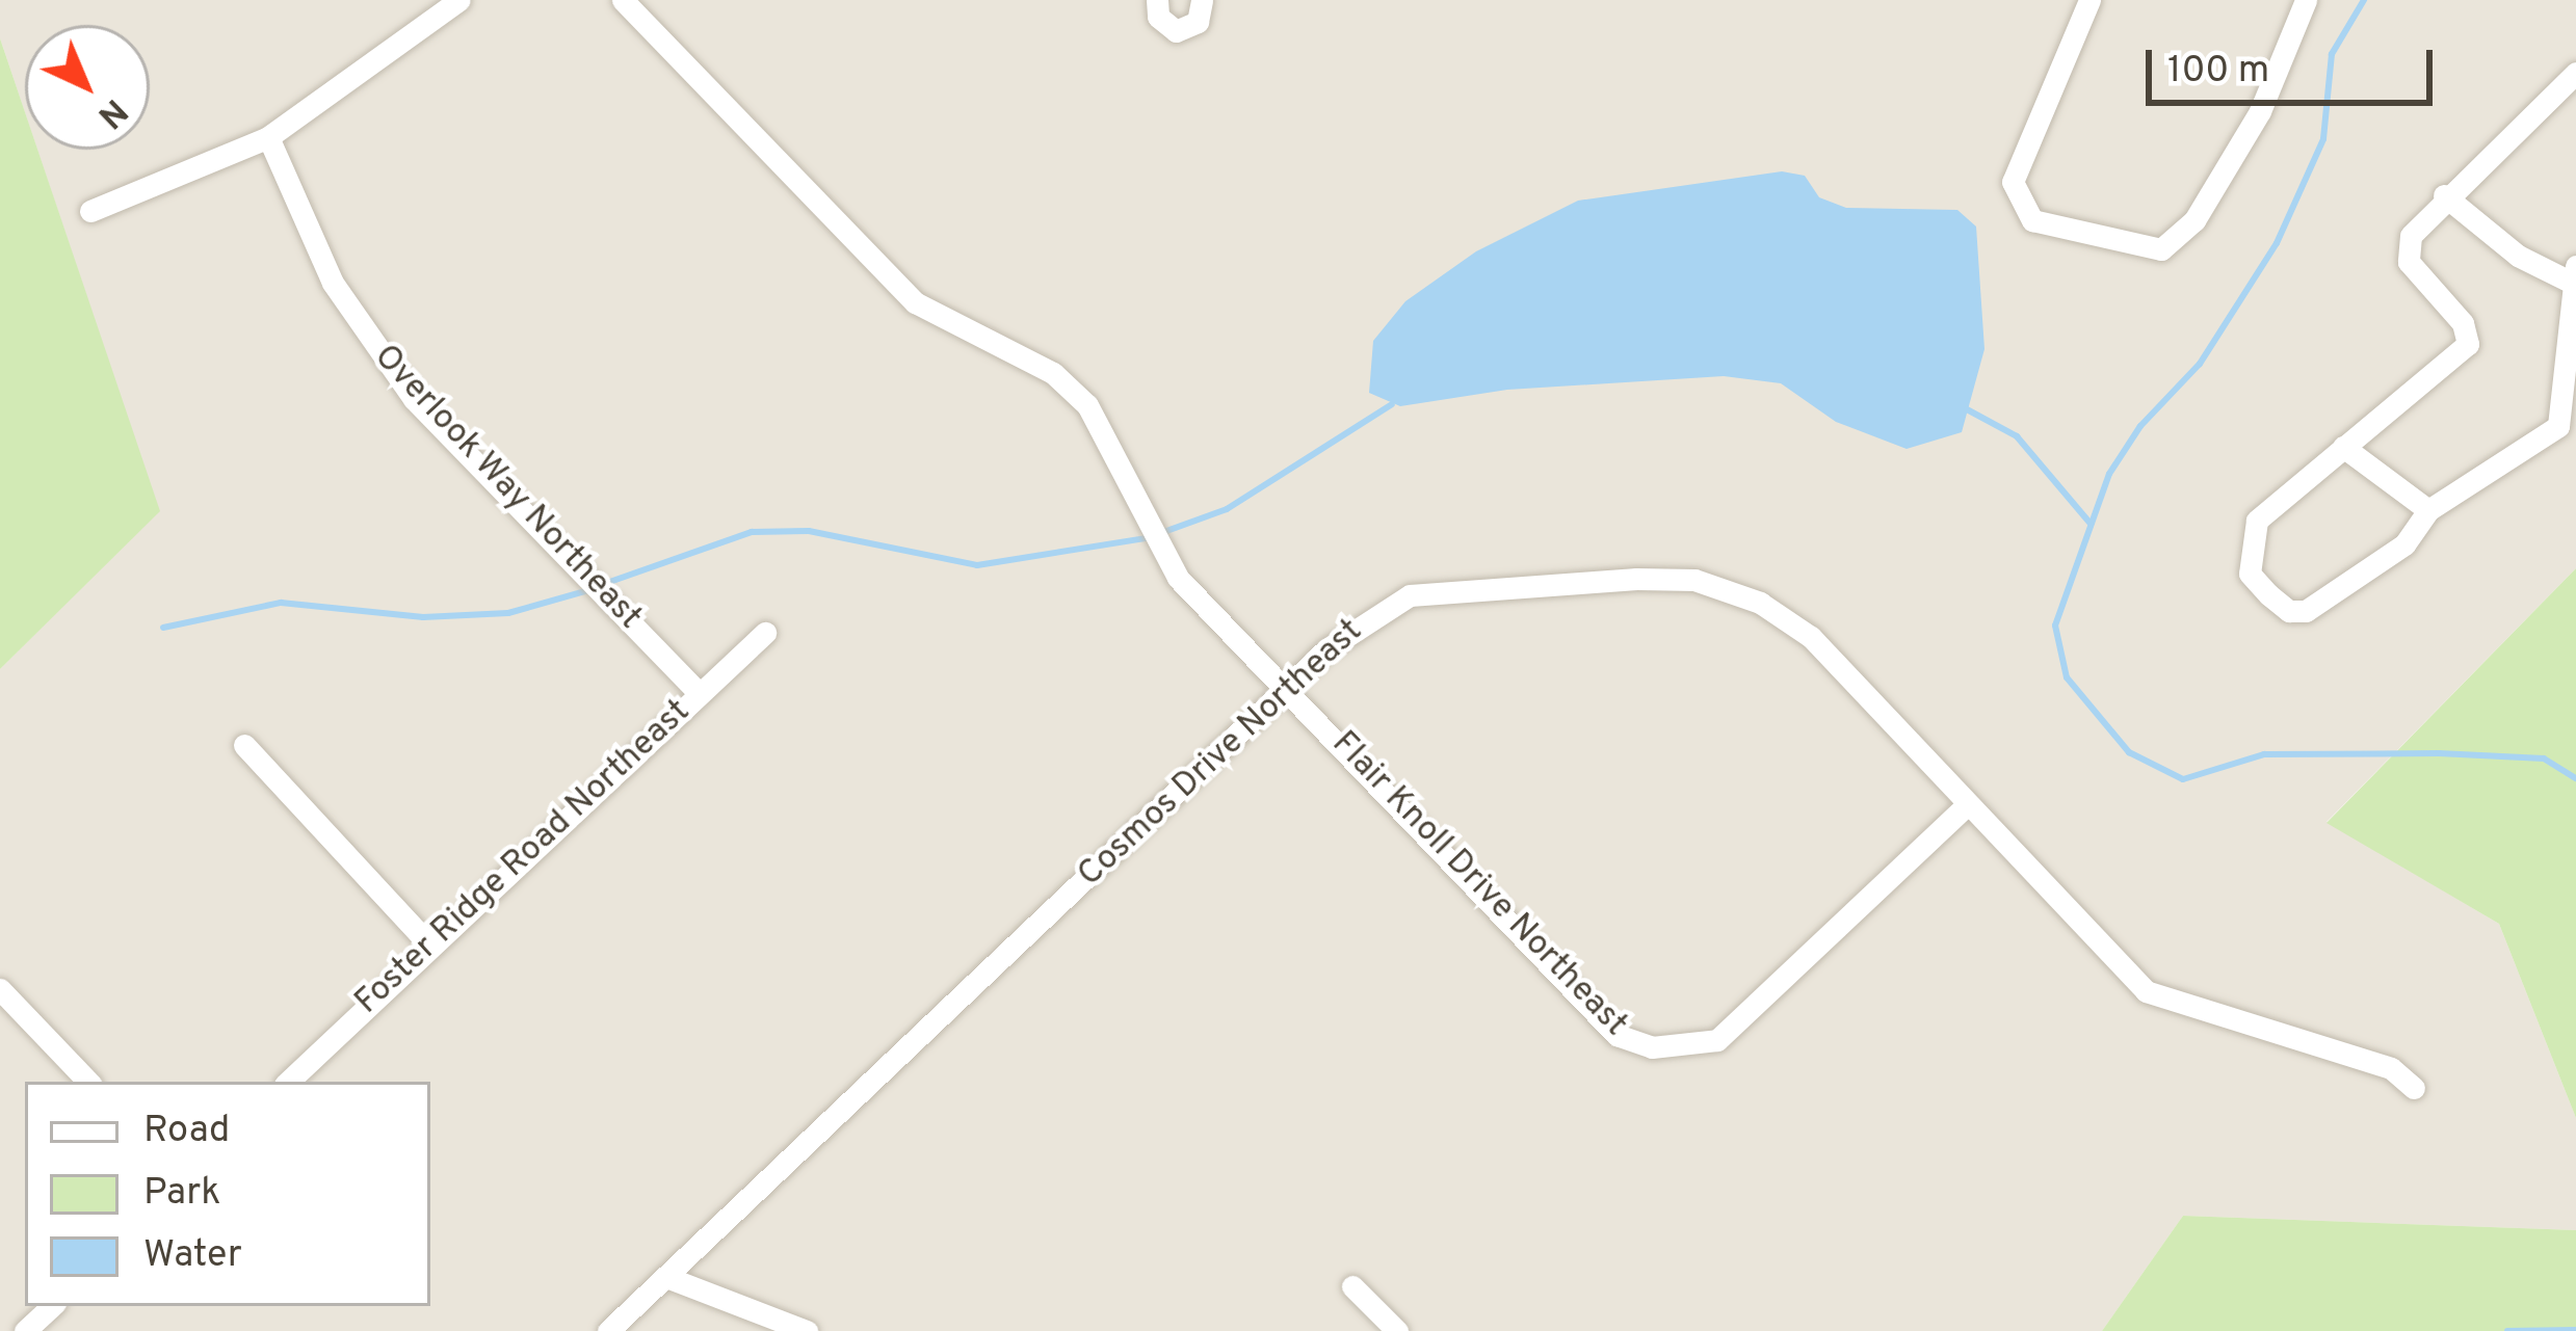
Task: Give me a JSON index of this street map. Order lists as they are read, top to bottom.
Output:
{
  "streets": {
    "street": [
      "Overlook Way Northeast",
      "Cosmos Drive Northeast",
      "Foster Ridge Road Northeast",
      "Flair Knoll Drive Northeast"
    ]
  },
  "crossings": [
    ["Overlook Way Northeast", "Foster Ridge Road Northeast"],
    ["Cosmos Drive Northeast", "Flair Knoll Drive Northeast"]
  ],
  "legend": ["Road", "Park", "Water"],
  "scale_bar": "100 m",
  "north": "bottom right"
}
